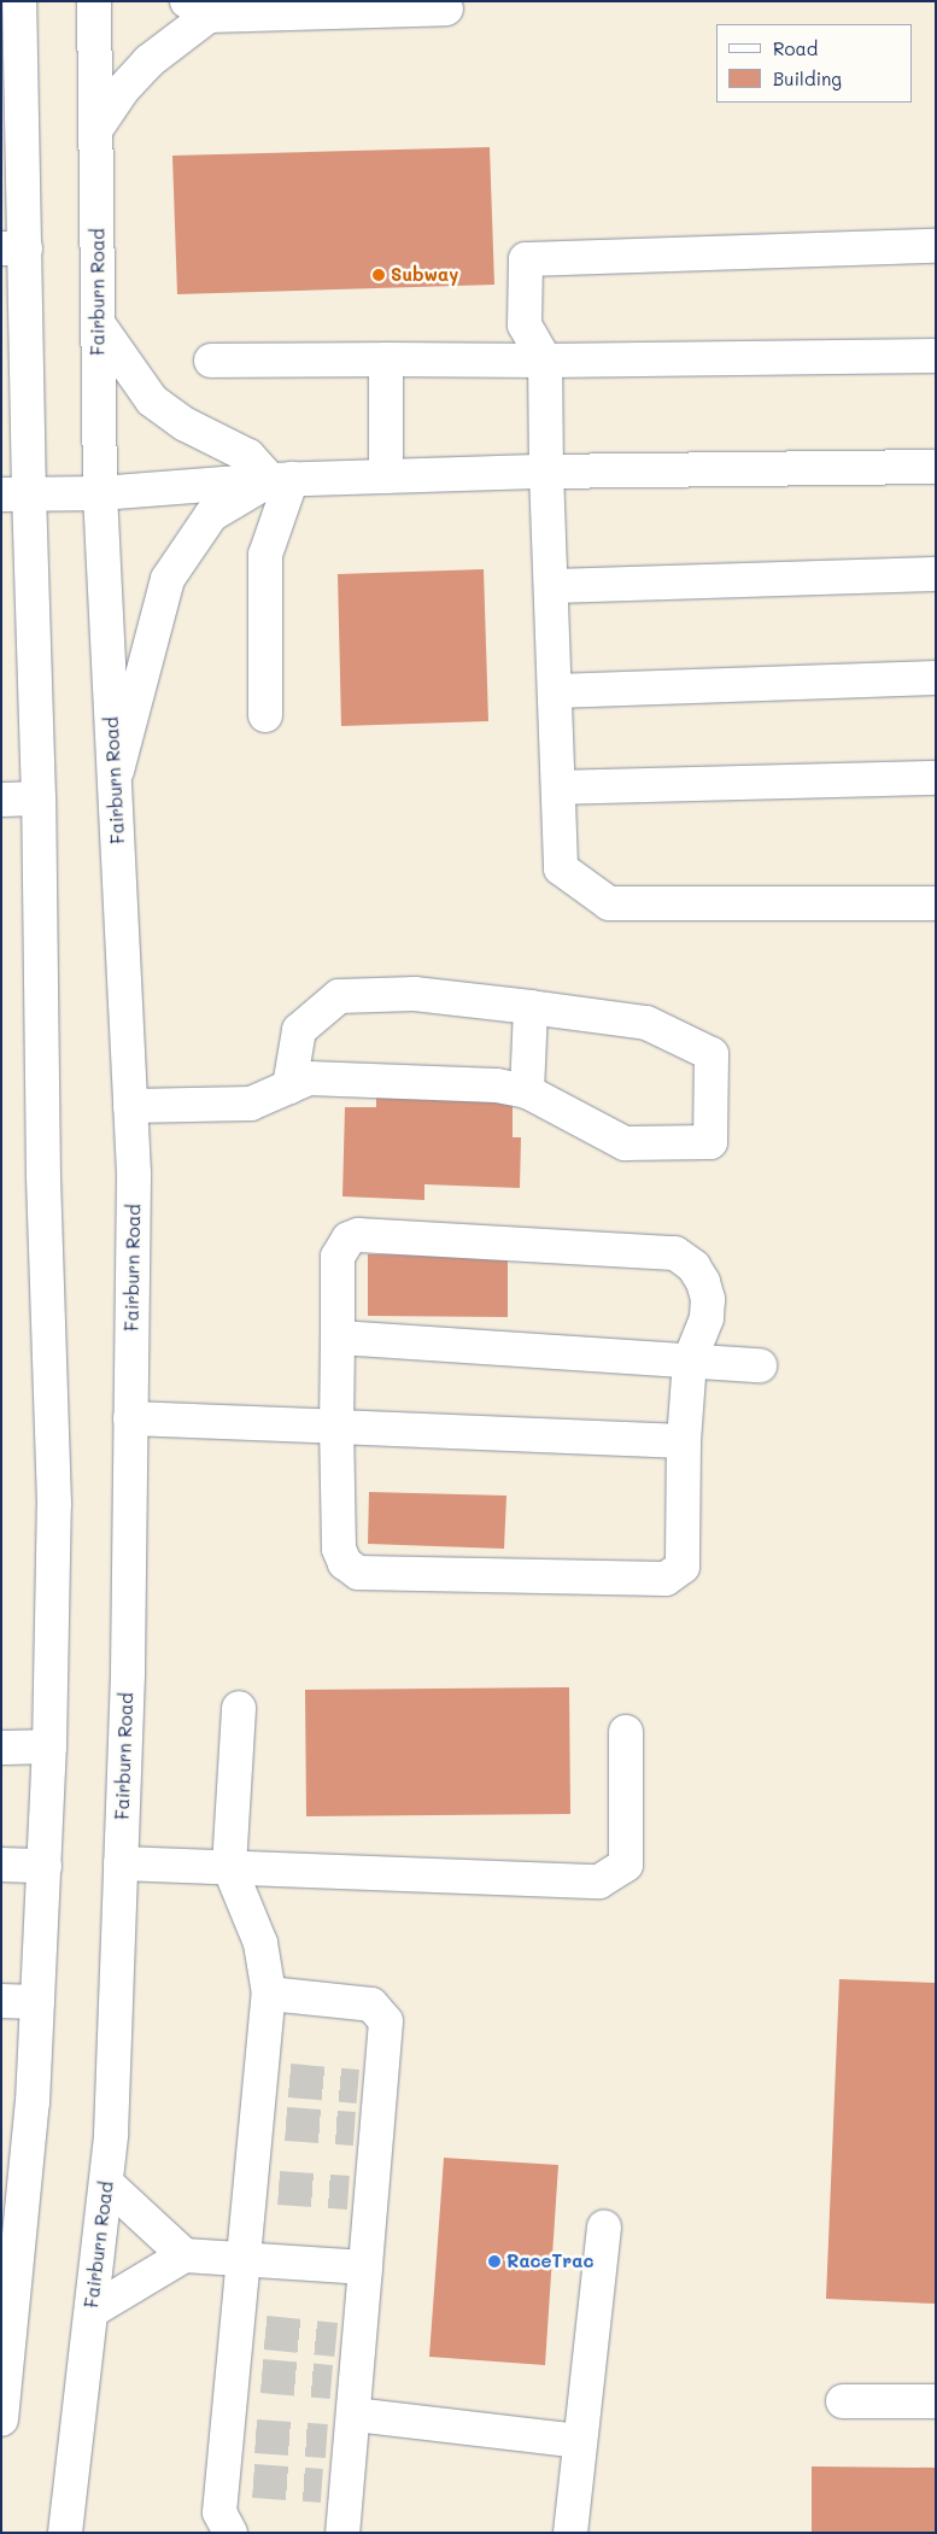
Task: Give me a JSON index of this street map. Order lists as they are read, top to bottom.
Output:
{
  "streets": {
    "main road": ["Fairburn Road"]
  },
  "places": ["Subway", "RaceTrac"],
  "legend": ["Road", "Building"]
}
